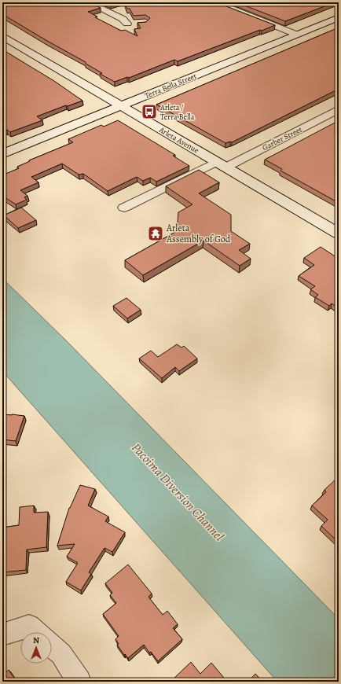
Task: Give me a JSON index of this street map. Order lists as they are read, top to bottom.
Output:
{
  "streets": {
    "main road": ["Terra Bella Street", "Arleta Avenue"],
    "street": ["Garber Street"]
  },
  "crossings": [
    ["Terra Bella Street", "Arleta Avenue"],
    ["Garber Street", "Arleta Avenue"]
  ],
  "water": ["Pacoima Diversion Channel"],
  "places": {
    "bus stop": ["Arleta / Terra Bella"],
    "temple": ["Arleta Assembly of God"]
  },
  "north": "top"
}
